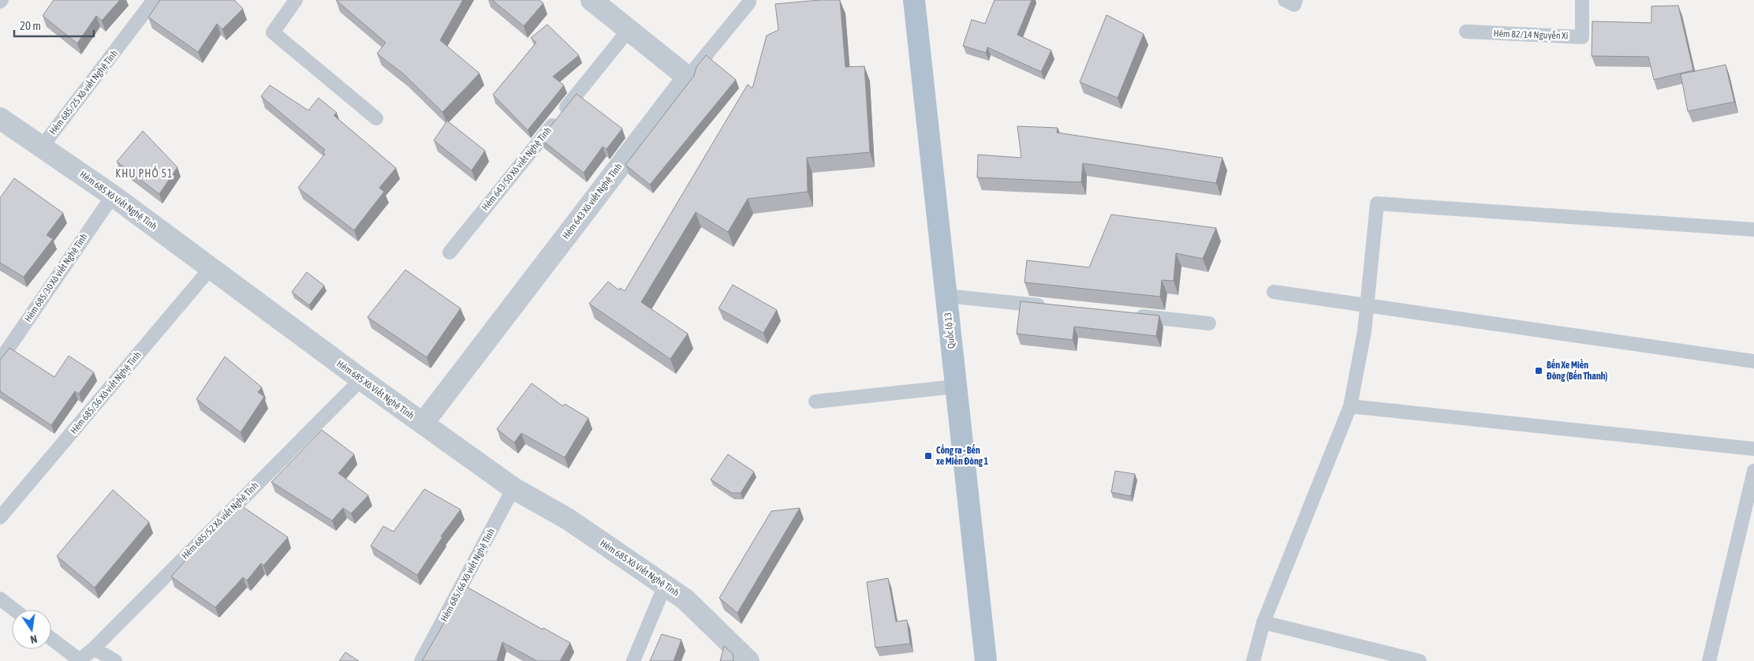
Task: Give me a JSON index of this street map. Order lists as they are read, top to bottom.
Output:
{
  "streets": {
    "main road": ["Quốc lộ 13"],
    "street": ["Hẻm 685 Xô Viết Nghệ Tĩnh", "Hẻm 643 Xô viết Nghệ Tĩnh"],
    "lane": [
      "Hẻm 82/14 Nguyễn Xí",
      "Hẻm 685/25 Xô viết Nghệ Tĩnh",
      "Hẻm 643/50 Xô viết Nghệ Tĩnh",
      "Hẻm 685/30 Xô viết Nghệ Tĩnh",
      "Hẻm 685/36 Xô viết Nghệ Tĩnh",
      "Hẻm 685/52 Xô viết Nghệ Tĩnh",
      "Hẻm 685/66 Xô viết Nghệ Tĩnh"
    ]
  },
  "crossings": [
    ["Hẻm 685/25 Xô viết Nghệ Tĩnh", "Hẻm 685 Xô Viết Nghệ Tĩnh"],
    ["Hẻm 685 Xô Viết Nghệ Tĩnh", "Hẻm 643 Xô viết Nghệ Tĩnh"],
    ["Hẻm 685 Xô Viết Nghệ Tĩnh", "Hẻm 685/30 Xô viết Nghệ Tĩnh"],
    ["Hẻm 685 Xô Viết Nghệ Tĩnh", "Hẻm 685/36 Xô viết Nghệ Tĩnh"],
    ["Hẻm 685 Xô Viết Nghệ Tĩnh", "Hẻm 685/52 Xô viết Nghệ Tĩnh"],
    ["Hẻm 685 Xô Viết Nghệ Tĩnh", "Hẻm 685/66 Xô viết Nghệ Tĩnh"]
  ],
  "districts": ["KHU PHỐ 51"],
  "places": {
    "transit": ["Bến Xe Miền Đông (Bến Thanh)", "Cổng ra - Bến xe Miền Đông 1"]
  },
  "scale_bar": "20 m",
  "north": "bottom"
}
